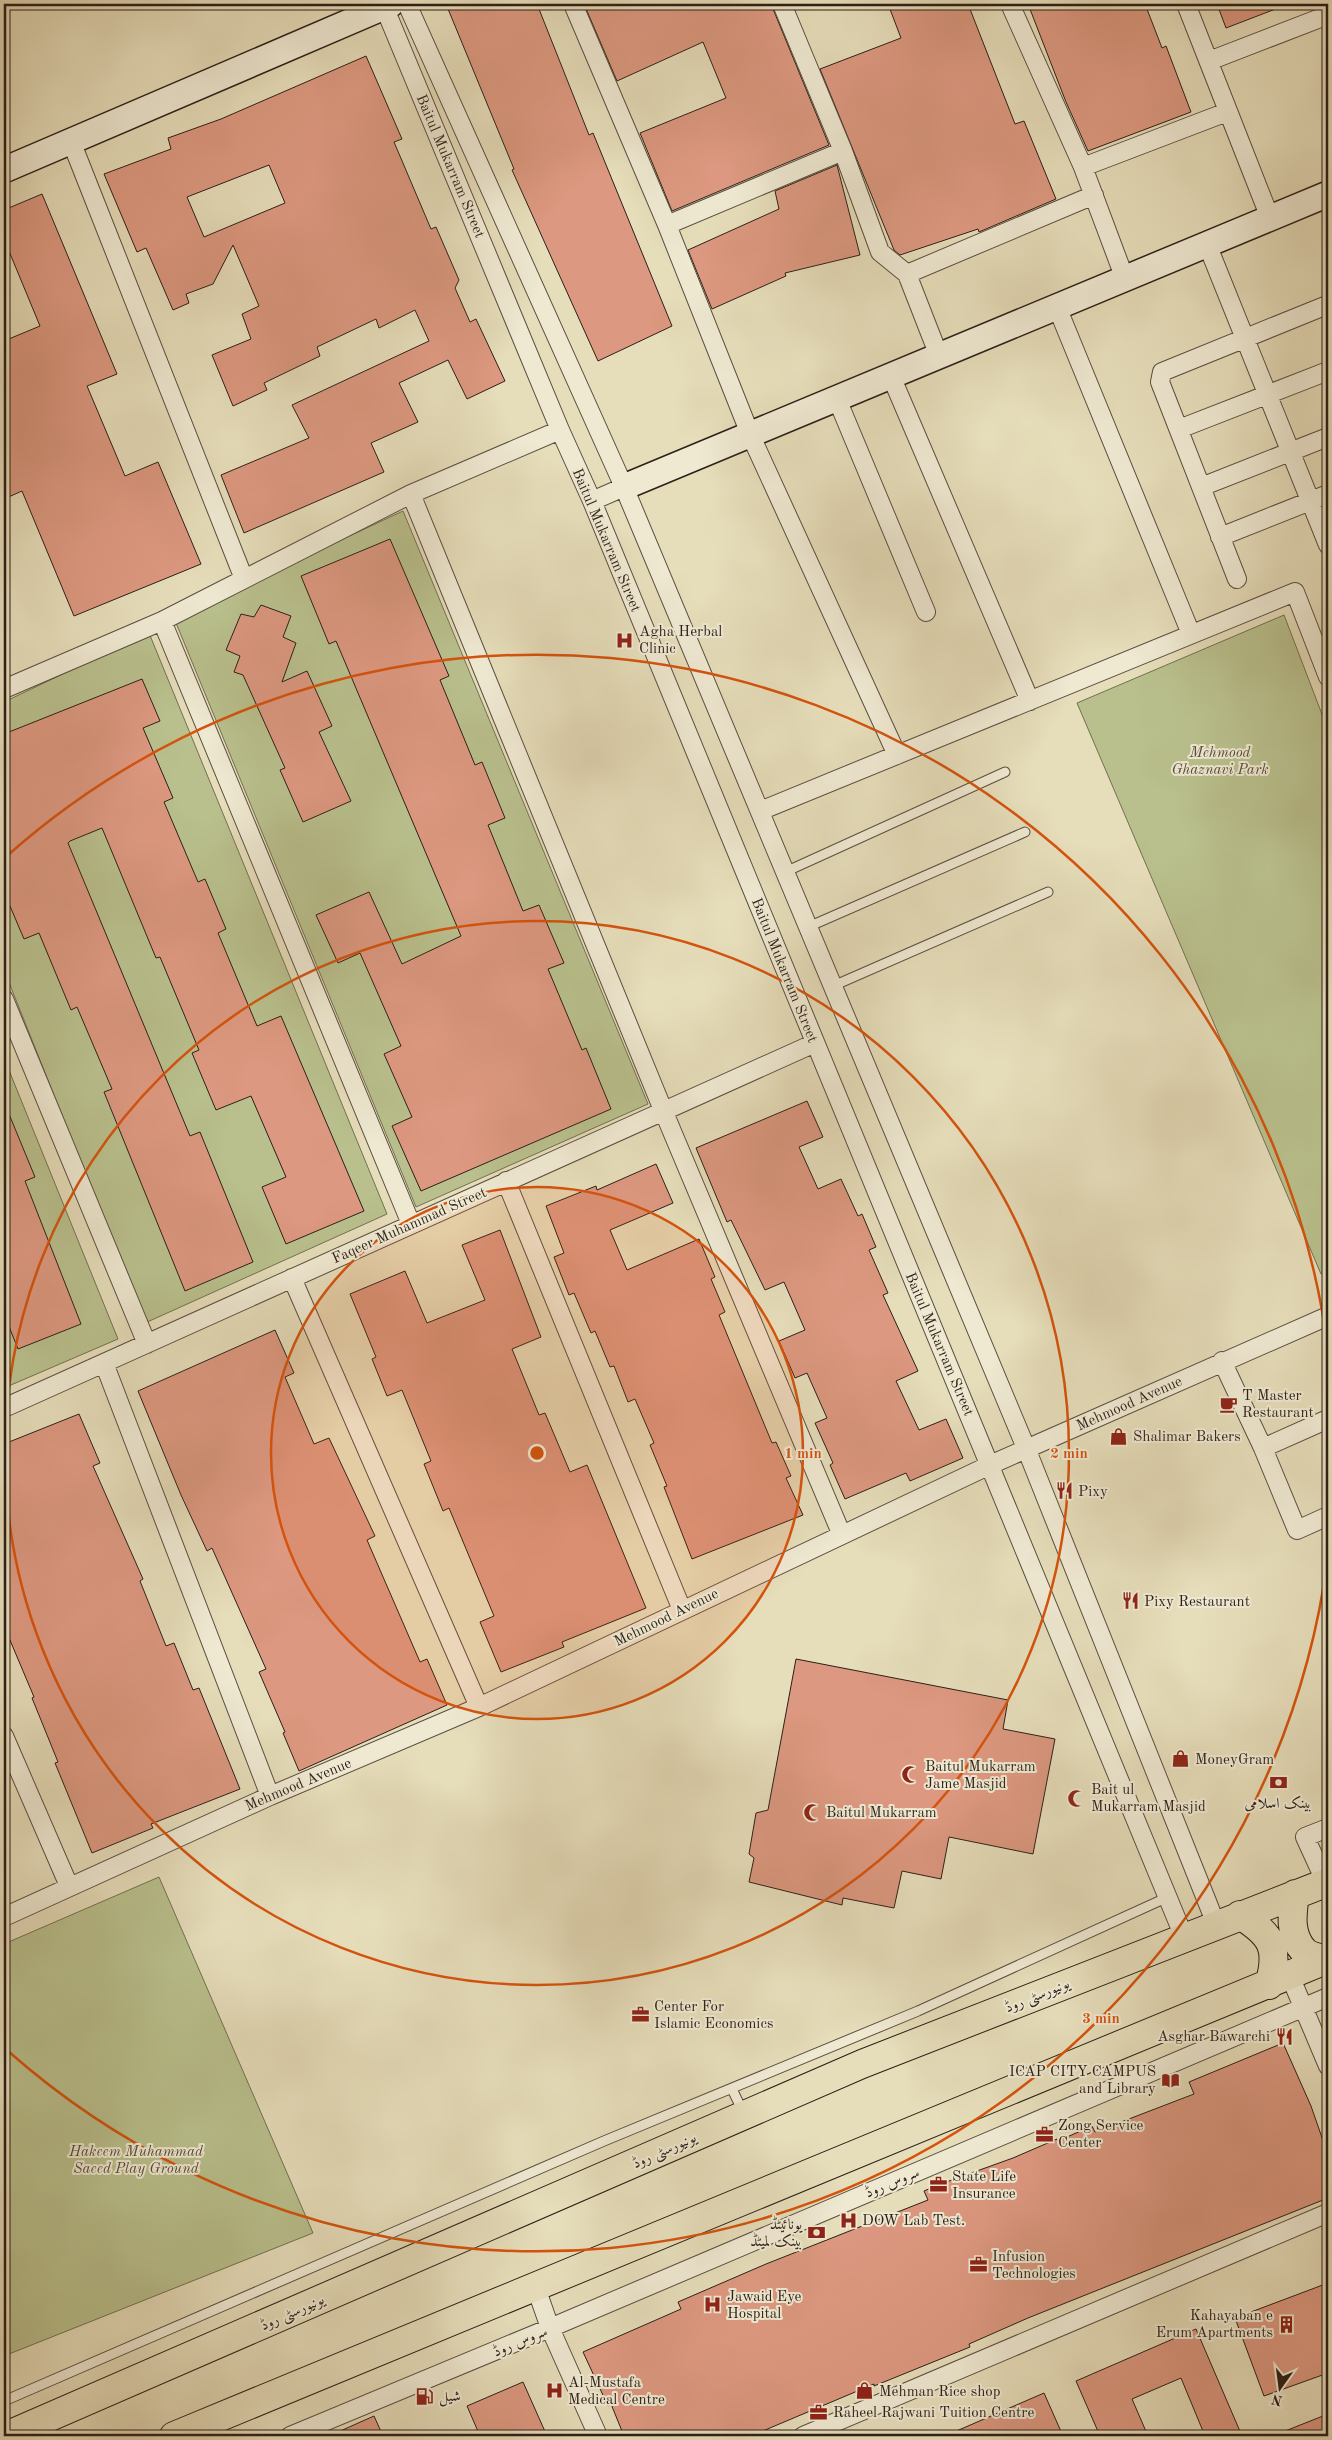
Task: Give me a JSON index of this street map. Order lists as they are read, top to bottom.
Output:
{
  "streets": {
    "main road": ["یونیورسٹی روڈ"],
    "street": [
      "Baitul Mukarram Street",
      "Faqeer Muhammad Street",
      "Mehmood Avenue",
      "سروس روڈ"
    ]
  },
  "crossings": [
    ["Baitul Mukarram Street", "Faqeer Muhammad Street"],
    ["Baitul Mukarram Street", "Mehmood Avenue"],
    ["Baitul Mukarram Street", "یونیورسٹی روڈ"]
  ],
  "parks": ["Mehmood Ghaznavi Park", "Hakeem Muhammad Saeed Play Ground"],
  "places": {
    "hospital": [
      "Agha Herbal Clinic",
      "DOW Lab Test.",
      "Jawaid Eye Hospital",
      "Al-Mustafa Medical Centre"
    ],
    "cafe": ["T Master Restaurant"],
    "shop": ["Shalimar Bakers", "MoneyGram", "Mehman Rice shop"],
    "restaurant": ["Pixy", "Pixy Restaurant", "Asghar Bawarchi"],
    "mosque": ["Baitul Mukarram Jame Masjid", "Bait ul Mukarram Masjid", "Baitul Mukarram"],
    "bank": ["بینک اسلامی", "یونائیٹڈ بینک لمیٹڈ"],
    "office": [
      "Center For Islamic Economics",
      "Zong Service Center",
      "State Life Insurance",
      "Infusion Technologies",
      "Raheel Rajwani Tuition Centre"
    ],
    "library": ["ICAP CITY CAMPUS and Library"],
    "building": ["Kahayaban e Erum Apartments"],
    "fuel station": ["شیل"]
  },
  "north": "bottom",
  "rings": ["1 min", "2 min", "3 min"]
}
